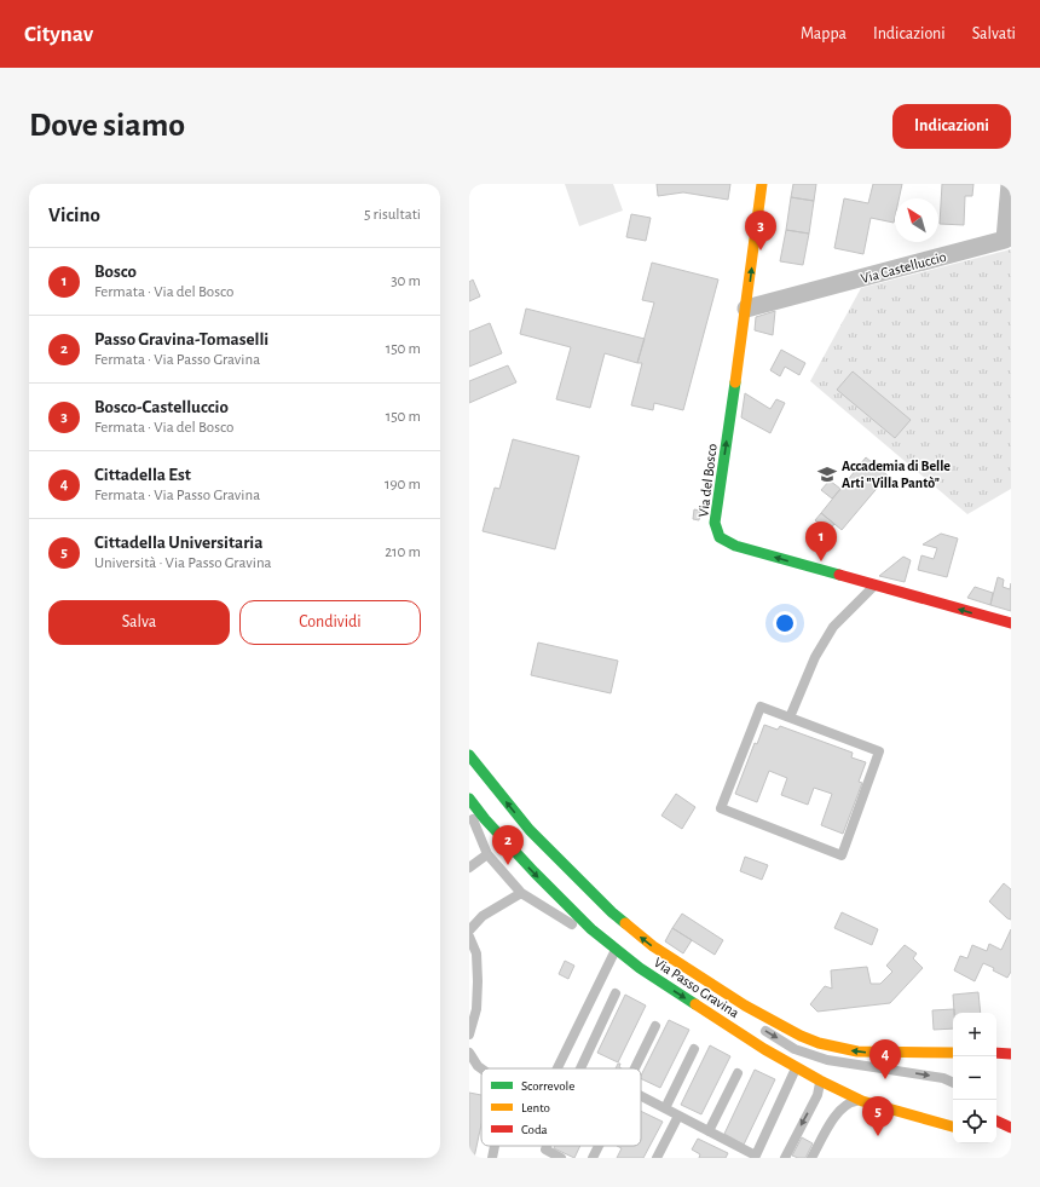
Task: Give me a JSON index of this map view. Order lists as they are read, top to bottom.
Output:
{
  "streets": {
    "main road": ["Via del Bosco", "Via Passo Gravina"],
    "street": ["Via Castelluccio"]
  },
  "crossings": [
    ["Via Castelluccio", "Via del Bosco"]
  ],
  "places": {
    "school or university": ["Accademia di Belle Arti \"Villa Pantò\""]
  },
  "legend": ["Scorrevole", "Lento", "Coda"],
  "north": "top left",
  "page": {
    "header": "Citynav",
    "nav": ["Mappa", "Indicazioni", "Salvati"],
    "buttons": [
      "Indicazioni",
      ["Salva", "Condividi"]
    ],
    "title": "Dove siamo",
    "heading": ["Vicino", "5 risultati"],
    "pins": [
      "3",
      "1",
      "2",
      "4",
      "5"
    ],
    "list": [
      {
        "mark": "1",
        "name": "Bosco",
        "note": "Fermata · Via del Bosco",
        "value": "30 m"
      },
      {
        "mark": "2",
        "name": "Passo Gravina-Tomaselli",
        "note": "Fermata · Via Passo Gravina",
        "value": "150 m"
      },
      {
        "mark": "3",
        "name": "Bosco-Castelluccio",
        "note": "Fermata · Via del Bosco",
        "value": "150 m"
      },
      {
        "mark": "4",
        "name": "Cittadella Est",
        "note": "Fermata · Via Passo Gravina",
        "value": "190 m"
      },
      {
        "mark": "5",
        "name": "Cittadella Universitaria",
        "note": "Università · Via Passo Gravina",
        "value": "210 m"
      }
    ],
    "map_buttons": ["+", "−"]
  }
}
